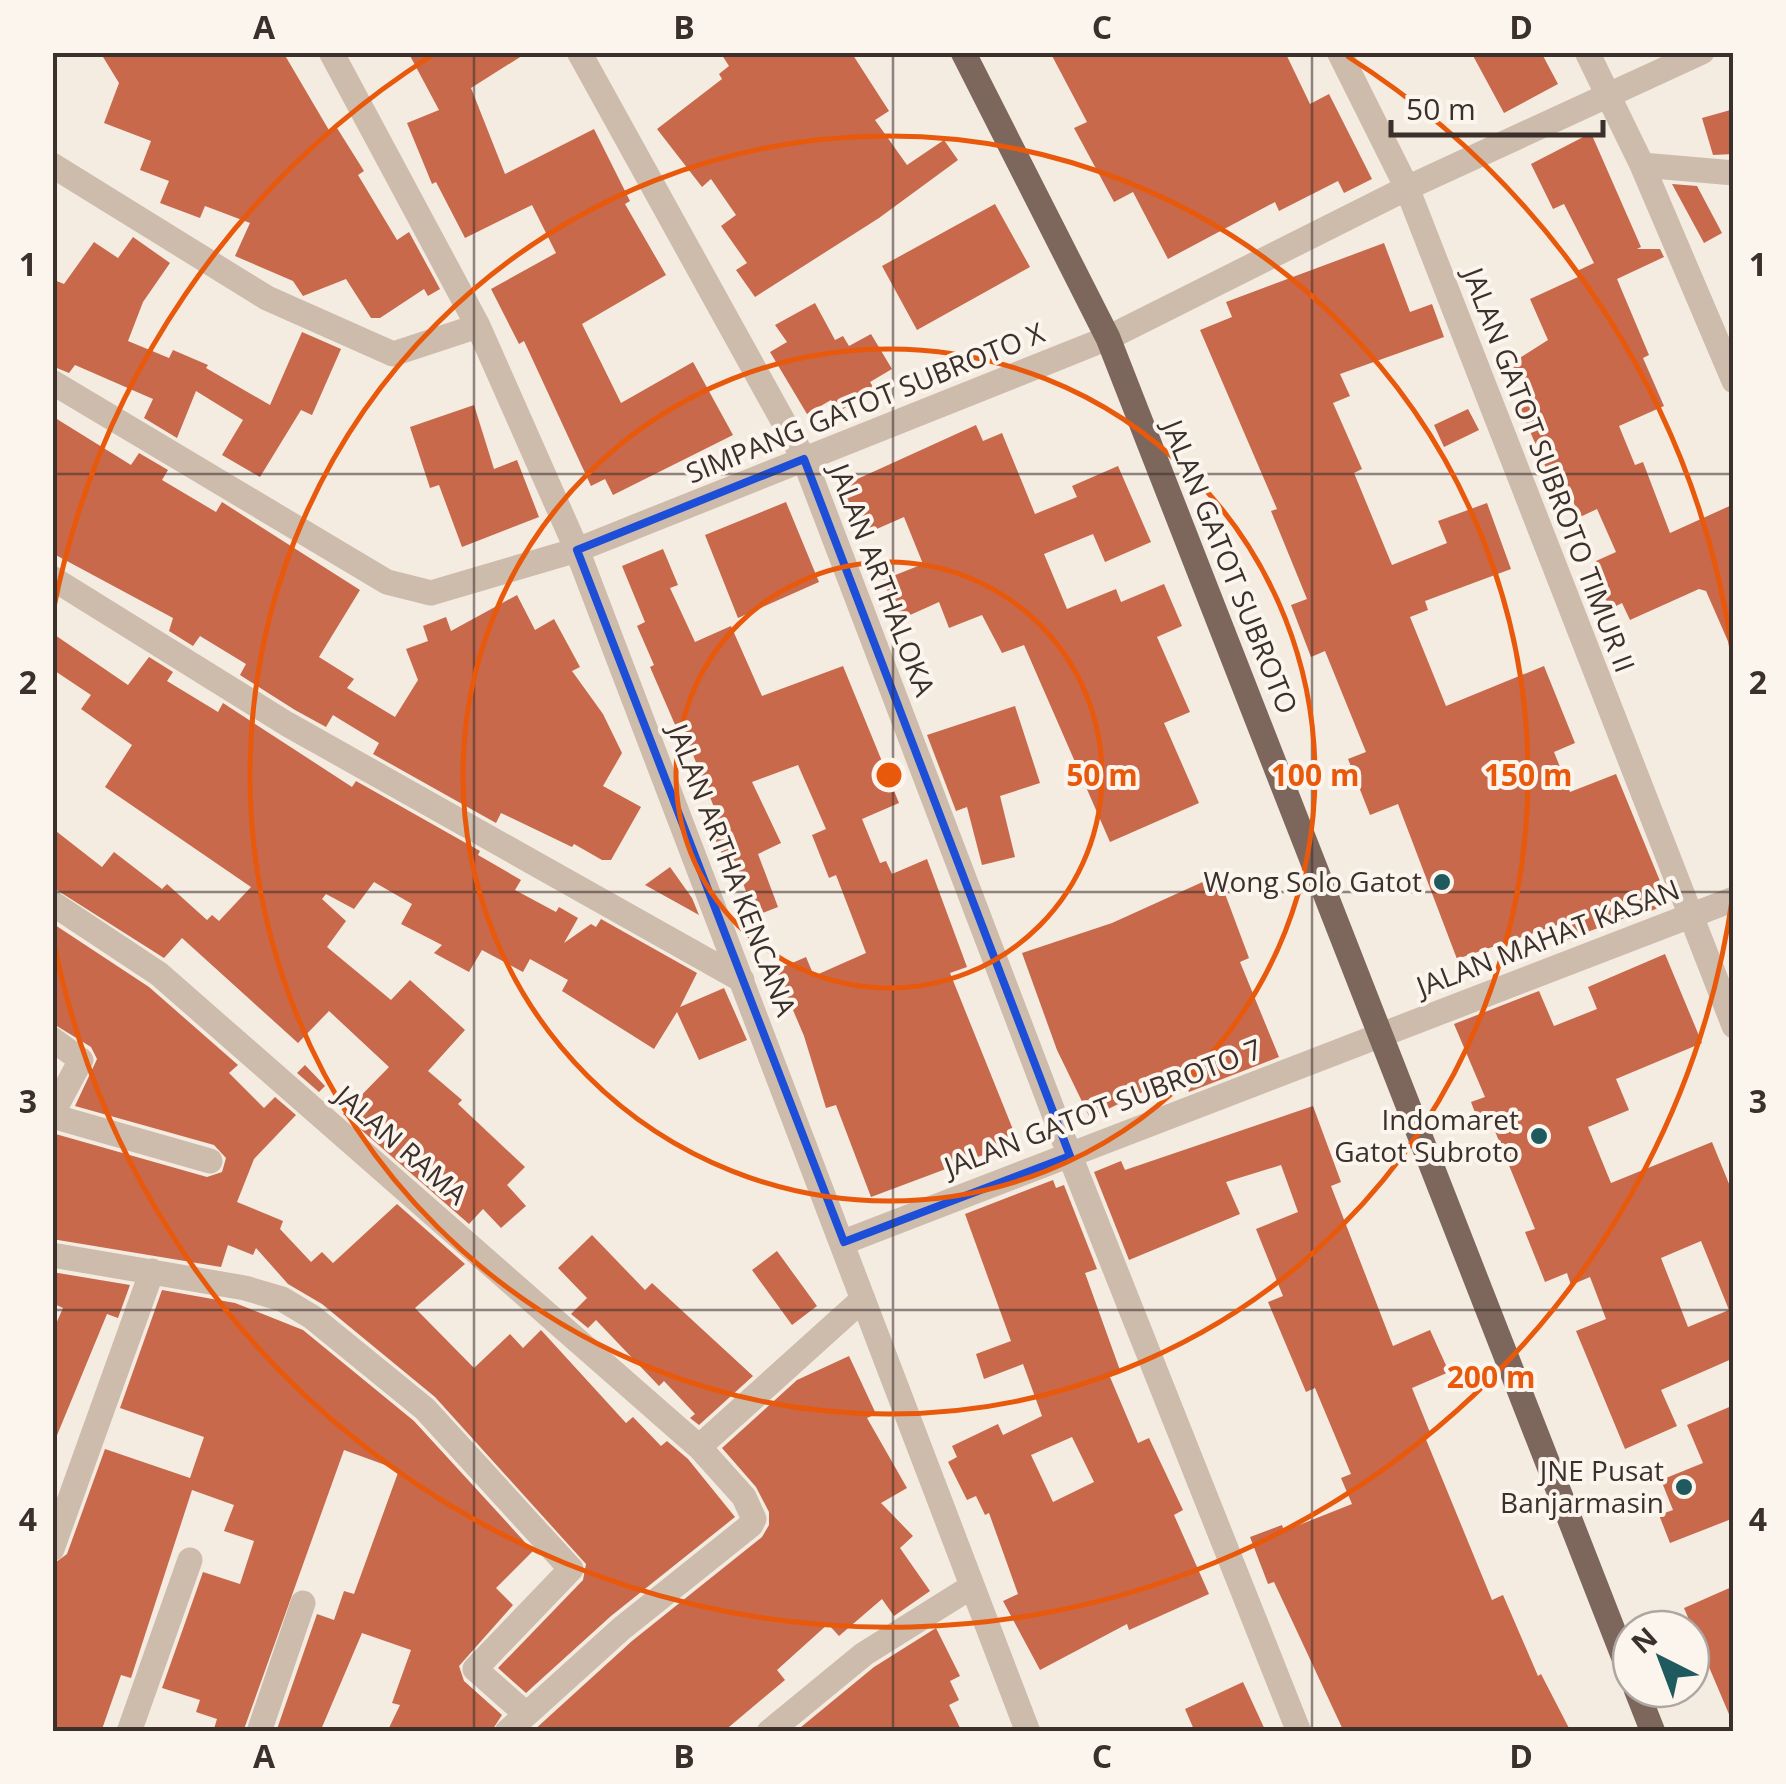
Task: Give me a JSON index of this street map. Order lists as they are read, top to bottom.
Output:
{
  "streets": {
    "main road": ["JALAN GATOT SUBROTO"],
    "street": [
      "SIMPANG GATOT SUBROTO X",
      "JALAN GATOT SUBROTO TIMUR II",
      "JALAN ARTHALOKA",
      "JALAN ARTHA KENCANA",
      "JALAN MAHAT KASAN",
      "JALAN GATOT SUBROTO 7",
      "JALAN RAMA"
    ]
  },
  "crossings": [
    ["SIMPANG GATOT SUBROTO X", "JALAN GATOT SUBROTO TIMUR II"],
    ["SIMPANG GATOT SUBROTO X", "JALAN GATOT SUBROTO"],
    ["SIMPANG GATOT SUBROTO X", "JALAN ARTHALOKA"],
    ["SIMPANG GATOT SUBROTO X", "JALAN ARTHA KENCANA"],
    ["JALAN GATOT SUBROTO TIMUR II", "JALAN MAHAT KASAN"],
    ["JALAN GATOT SUBROTO", "JALAN MAHAT KASAN"],
    ["JALAN GATOT SUBROTO", "JALAN GATOT SUBROTO 7"],
    ["JALAN ARTHALOKA", "JALAN GATOT SUBROTO 7"],
    ["JALAN ARTHA KENCANA", "JALAN GATOT SUBROTO 7"],
    ["JALAN MAHAT KASAN", "JALAN GATOT SUBROTO 7"]
  ],
  "places": ["Wong Solo Gatot", "Indomaret Gatot Subroto", "JNE Pusat Banjarmasin"],
  "scale_bar": "50 m",
  "north": "top left",
  "grid": {
    "columns": [
      "A",
      "B",
      "C",
      "D"
    ],
    "rows": [
      "1",
      "2",
      "3",
      "4"
    ]
  },
  "rings": [
    "50 m",
    "100 m",
    "150 m",
    "200 m"
  ]
}
